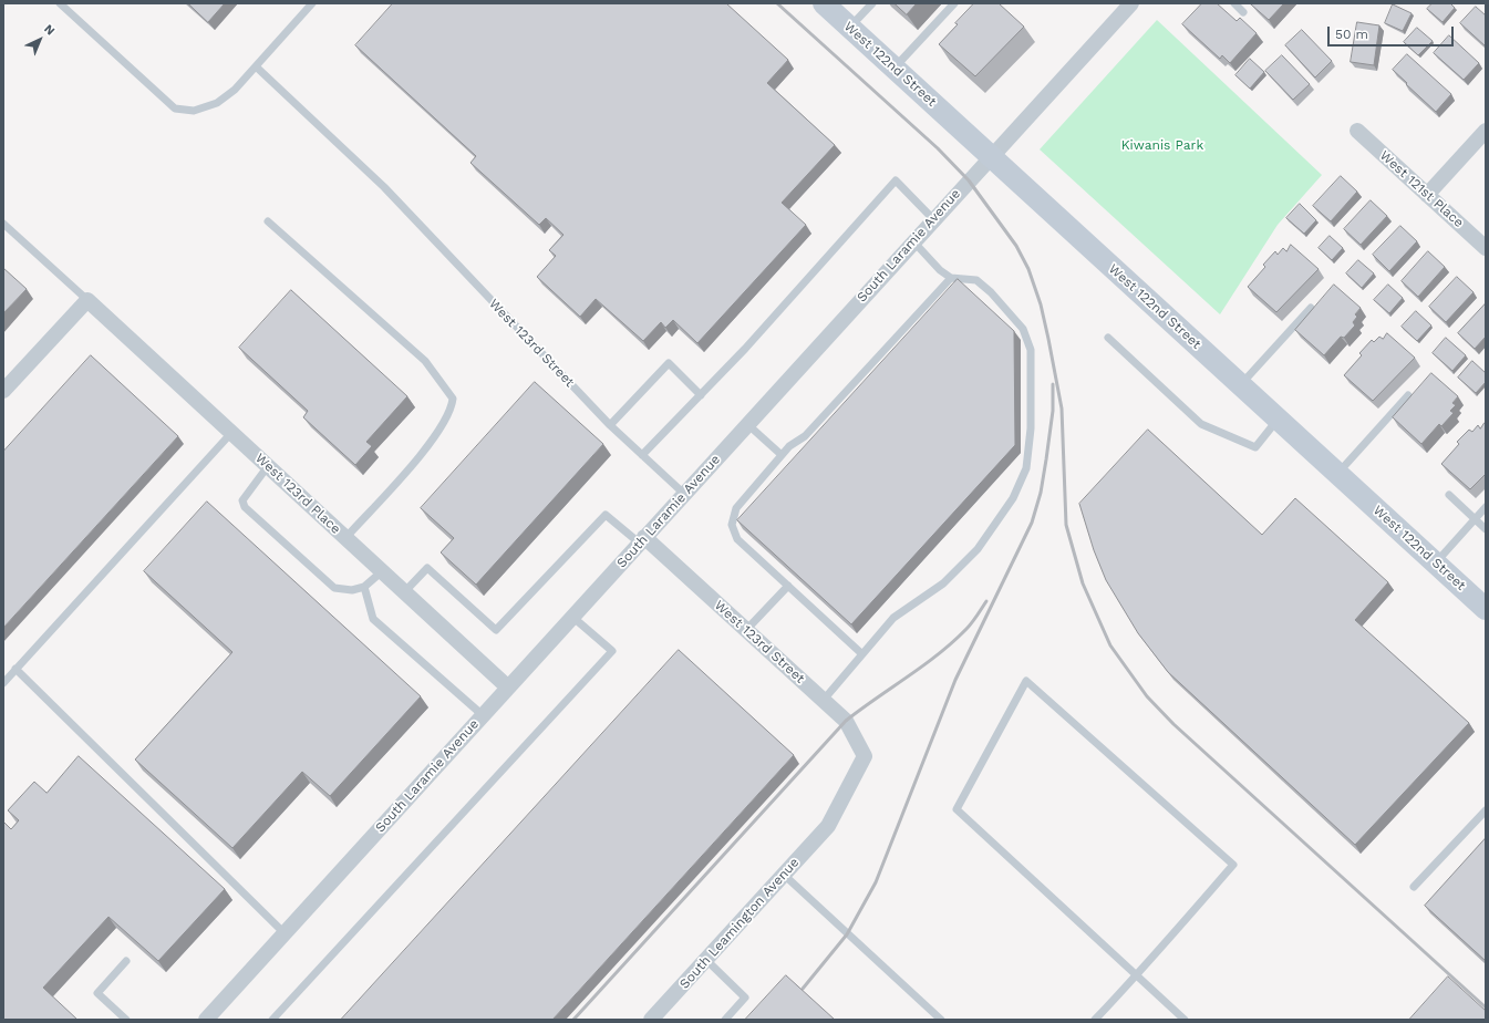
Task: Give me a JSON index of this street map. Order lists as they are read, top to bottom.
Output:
{
  "streets": {
    "street": [
      "West 122nd Street",
      "West 121st Place",
      "South Laramie Avenue",
      "West 123rd Street",
      "West 123rd Place",
      "South Leamington Avenue"
    ]
  },
  "crossings": [
    ["West 122nd Street", "South Laramie Avenue"],
    ["South Laramie Avenue", "West 123rd Street"],
    ["South Laramie Avenue", "West 123rd Place"],
    ["West 123rd Street", "South Leamington Avenue"]
  ],
  "parks": ["Kiwanis Park"],
  "scale_bar": "50 m",
  "north": "top right"
}
